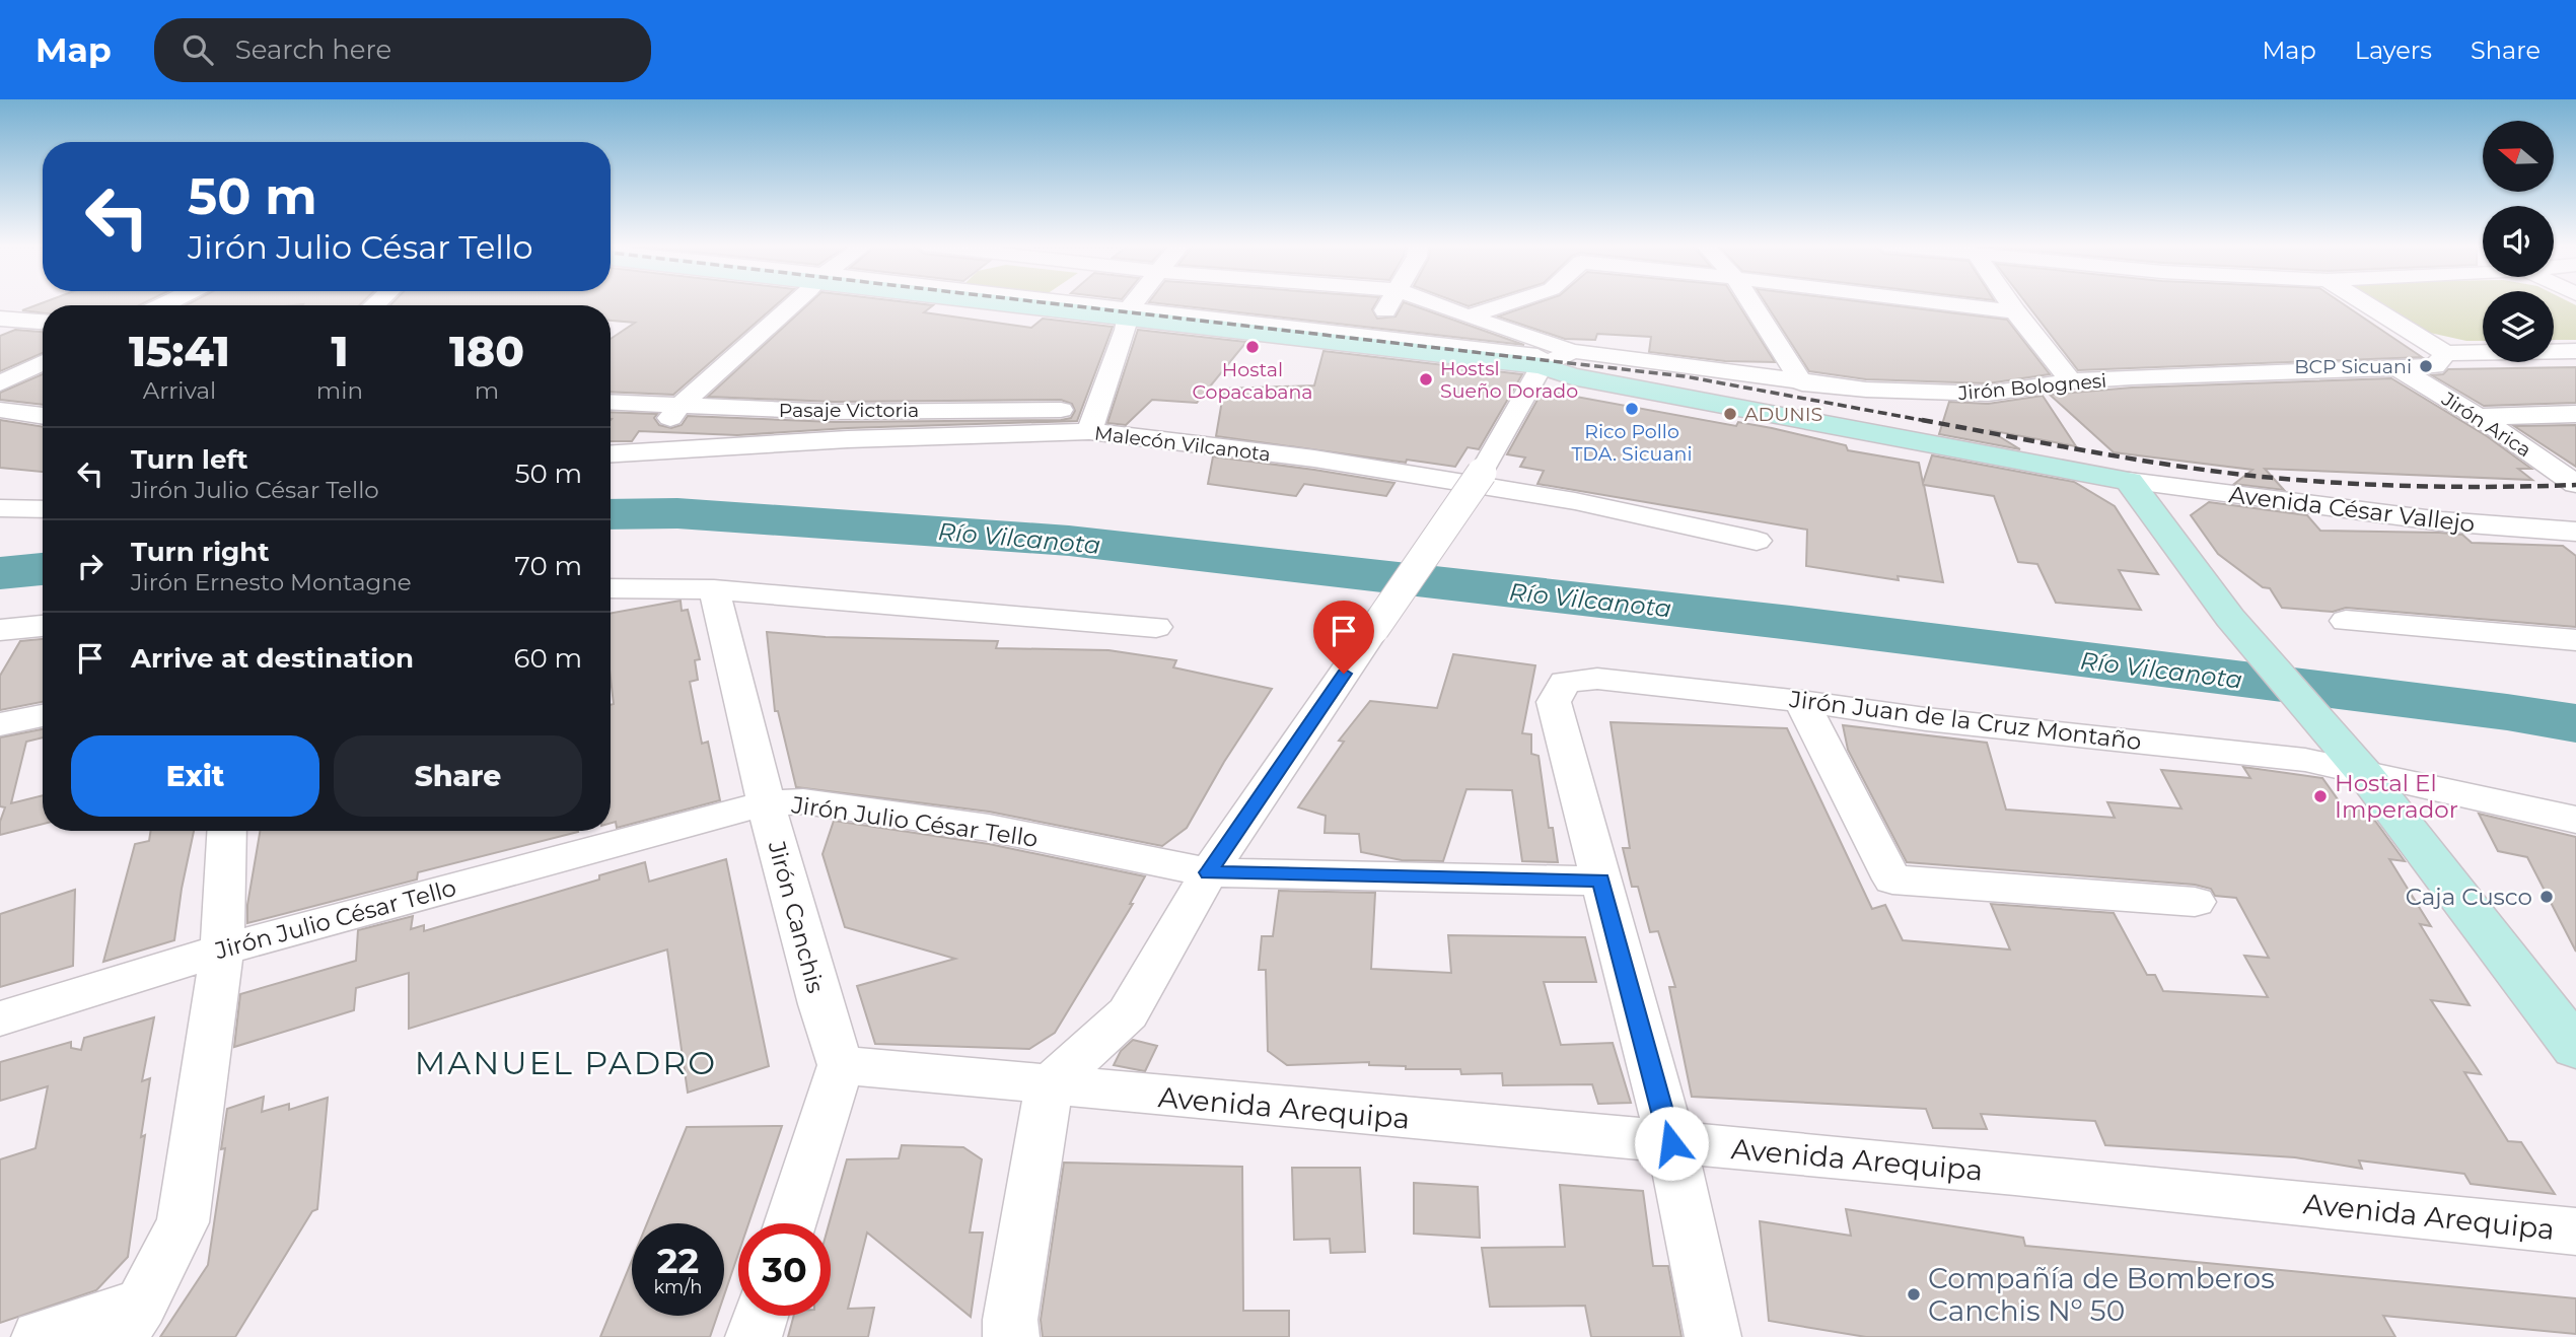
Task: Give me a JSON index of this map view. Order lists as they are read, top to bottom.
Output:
{
  "streets": {
    "street": [
      "Jirón Bolognesi",
      "Pasaje Victoria",
      "Jirón Arica",
      "Malecón Vilcanota",
      "Avenida César Vallejo",
      "Jirón Juan de la Cruz Montaño",
      "Jirón Julio César Tello",
      "Jirón Canchis",
      "Avenida Arequipa"
    ]
  },
  "crossings": [
    ["Jirón Bolognesi", "Jirón Arica"],
    ["Pasaje Victoria", "Malecón Vilcanota"],
    ["Jirón Juan de la Cruz Montaño", "Jirón Julio César Tello"],
    ["Jirón Julio César Tello", "Jirón Canchis"],
    ["Jirón Canchis", "Avenida Arequipa"]
  ],
  "districts": ["MANUEL PADRO"],
  "water": ["Río Vilcanota"],
  "places": [
    "Hostal Copacabana",
    "BCP Sicuani",
    "Hostsl Sueño Dorado",
    "Rico Pollo TDA. Sicuani",
    "ADUNIS",
    "Hostal El Imperador",
    "Caja Cusco",
    "Compañía de Bomberos Canchis Nº 50"
  ],
  "north": "left",
  "page": {
    "header": "Map",
    "search": "Search here",
    "nav": ["Map", "Layers", "Share"],
    "turn": ["50 m", "Jirón Julio César Tello"],
    "eta": [
      "15:41",
      "Arrival",
      "1",
      "min",
      "180",
      "m"
    ],
    "list": [
      {
        "name": "Turn left",
        "note": "Jirón Julio César Tello",
        "value": "50 m"
      },
      {
        "name": "Turn right",
        "note": "Jirón Ernesto Montagne",
        "value": "70 m"
      },
      {
        "name": "Arrive at destination",
        "value": "60 m"
      }
    ],
    "buttons": ["Exit", "Share"],
    "speed": "22 km/h",
    "limit": "30"
  }
}
